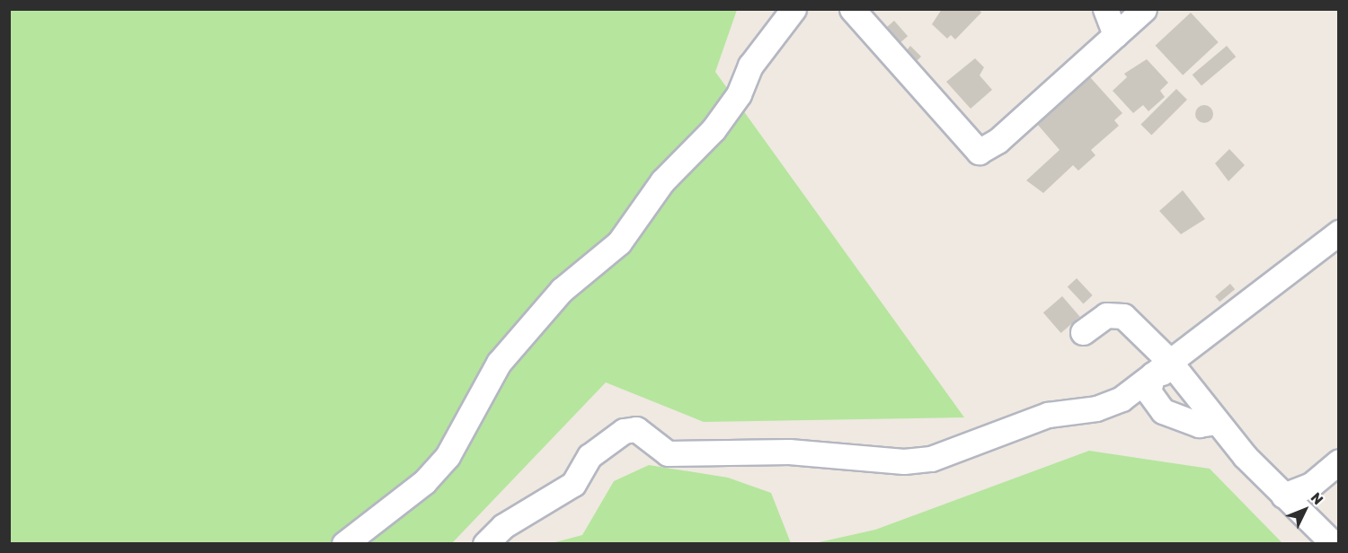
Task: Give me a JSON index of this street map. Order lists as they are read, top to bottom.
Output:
{
  "north": "top right"
}
